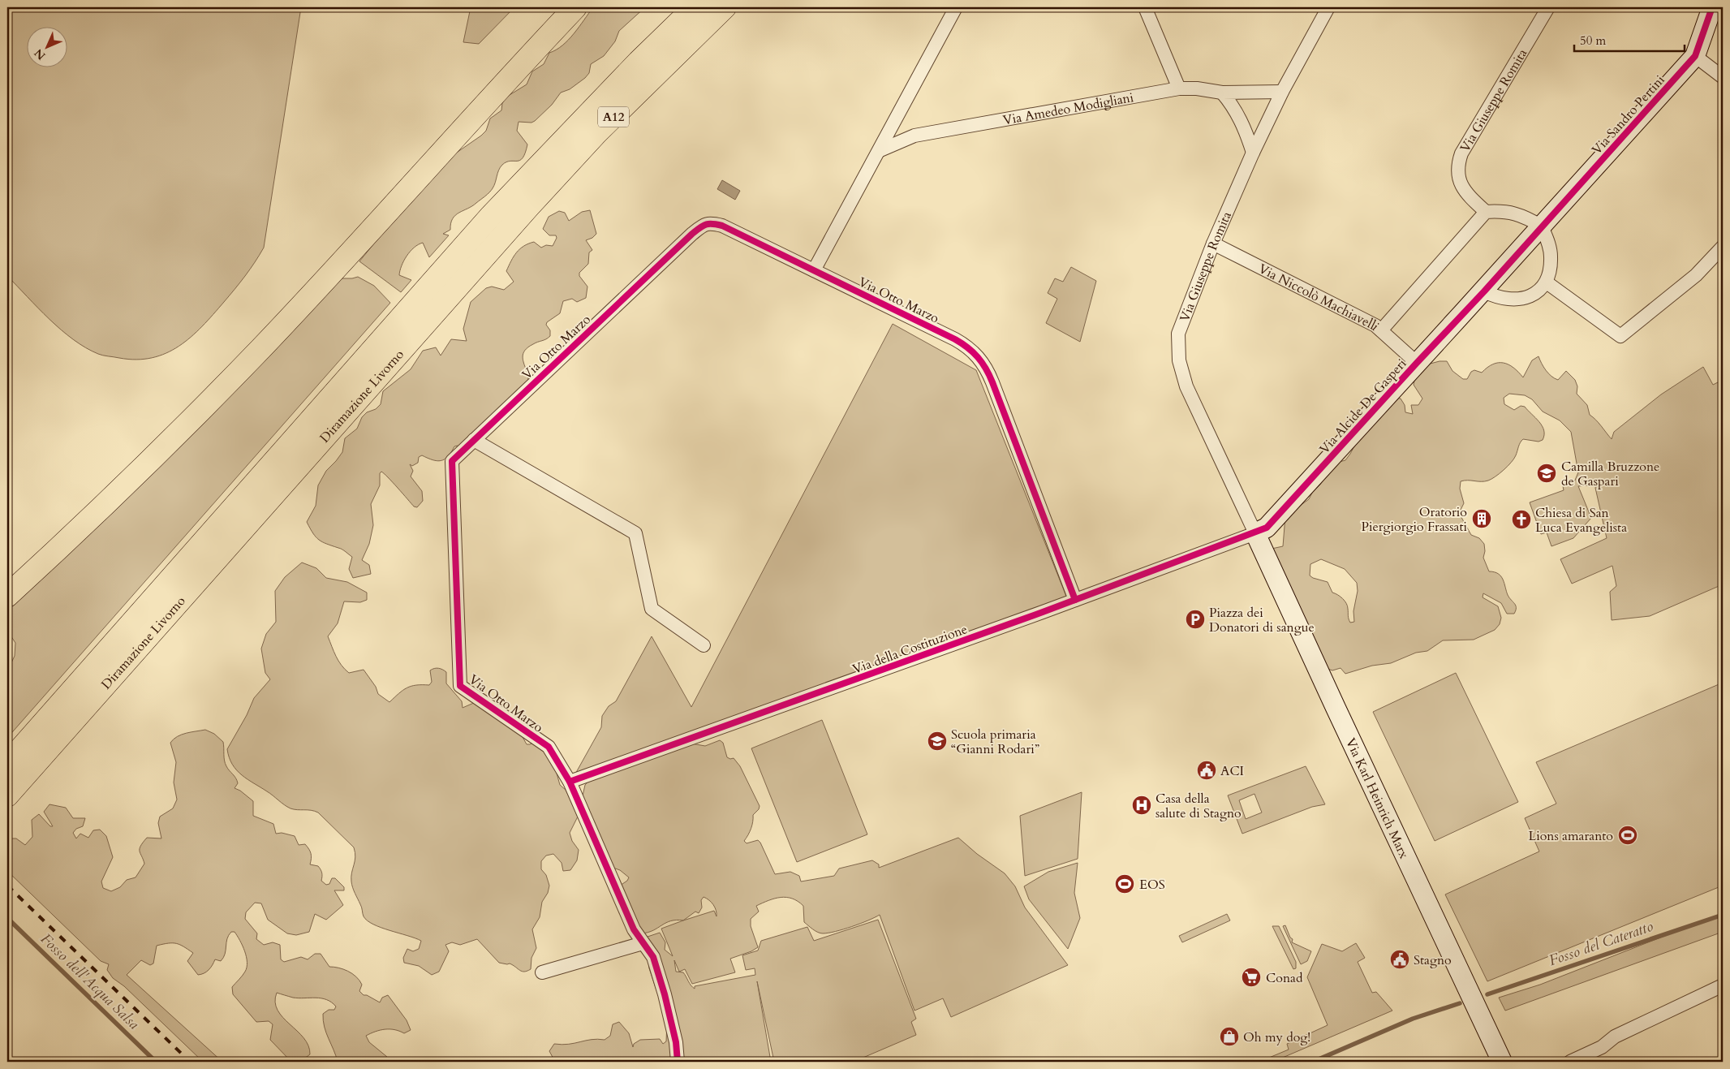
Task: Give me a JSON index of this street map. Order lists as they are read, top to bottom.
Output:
{
  "streets": {
    "highway": ["A12", "Diramazione Livorno"],
    "street": [
      "Via Giuseppe Romita",
      "Via Amedeo Modigliani",
      "Via Sandro Pertini",
      "Via Niccolò Machiavelli",
      "Via Otto Marzo",
      "Via Alcide De Gasperi",
      "Via della Costituzione",
      "Via Karl Heinrich Marx"
    ]
  },
  "crossings": [
    ["Via Giuseppe Romita", "Via Amedeo Modigliani"],
    ["Via Giuseppe Romita", "Via Niccolò Machiavelli"],
    ["Via Giuseppe Romita", "Via Alcide De Gasperi"],
    ["Via Giuseppe Romita", "Via della Costituzione"],
    ["Via Giuseppe Romita", "Via Karl Heinrich Marx"],
    ["Via Sandro Pertini", "Via Alcide De Gasperi"],
    ["Via Niccolò Machiavelli", "Via Alcide De Gasperi"],
    ["Via Otto Marzo", "Via della Costituzione"],
    ["Via Alcide De Gasperi", "Via della Costituzione"],
    ["Via Alcide De Gasperi", "Via Karl Heinrich Marx"],
    ["Via della Costituzione", "Via Karl Heinrich Marx"]
  ],
  "water": ["Fosso del Cateratto", "Fosso dell'Acqua Salsa"],
  "places": {
    "school or university": ["Camilla Bruzzone de Gaspari", "Scuola primaria “Gianni Rodari”"],
    "building": ["Oratorio Piergiorgio Frassati"],
    "church": ["Chiesa di San Luca Evangelista"],
    "parking": ["Piazza dei Donatori di sangue"],
    "public building": ["ACI", "Stagno"],
    "hospital": ["Casa della salute di Stagno"],
    "sports": ["Lions amaranto", "EOS"],
    "supermarket": ["Conad"],
    "shop": ["Oh my dog!"]
  },
  "scale_bar": "50 m",
  "north": "bottom left"
}
